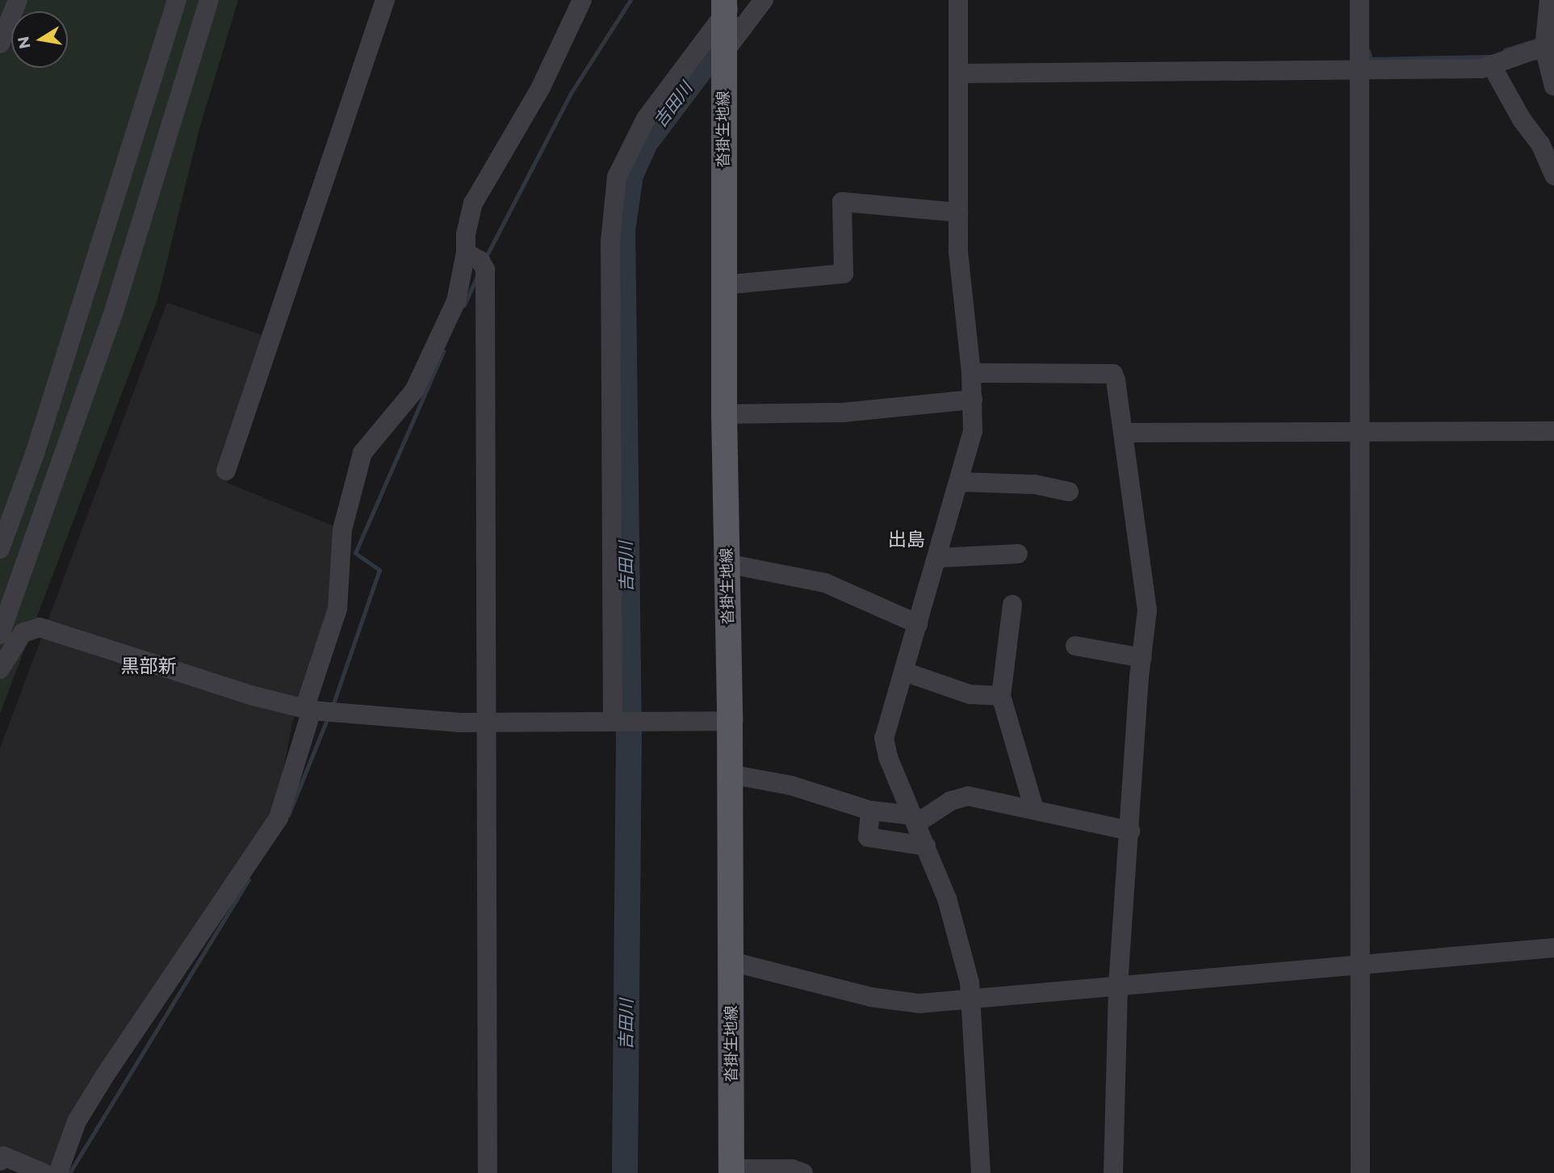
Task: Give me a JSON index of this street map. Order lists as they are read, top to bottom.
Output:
{
  "streets": {
    "main road": ["沓掛生地線"]
  },
  "districts": ["出島", "黒部新"],
  "water": ["吉田川"],
  "north": "left"
}
